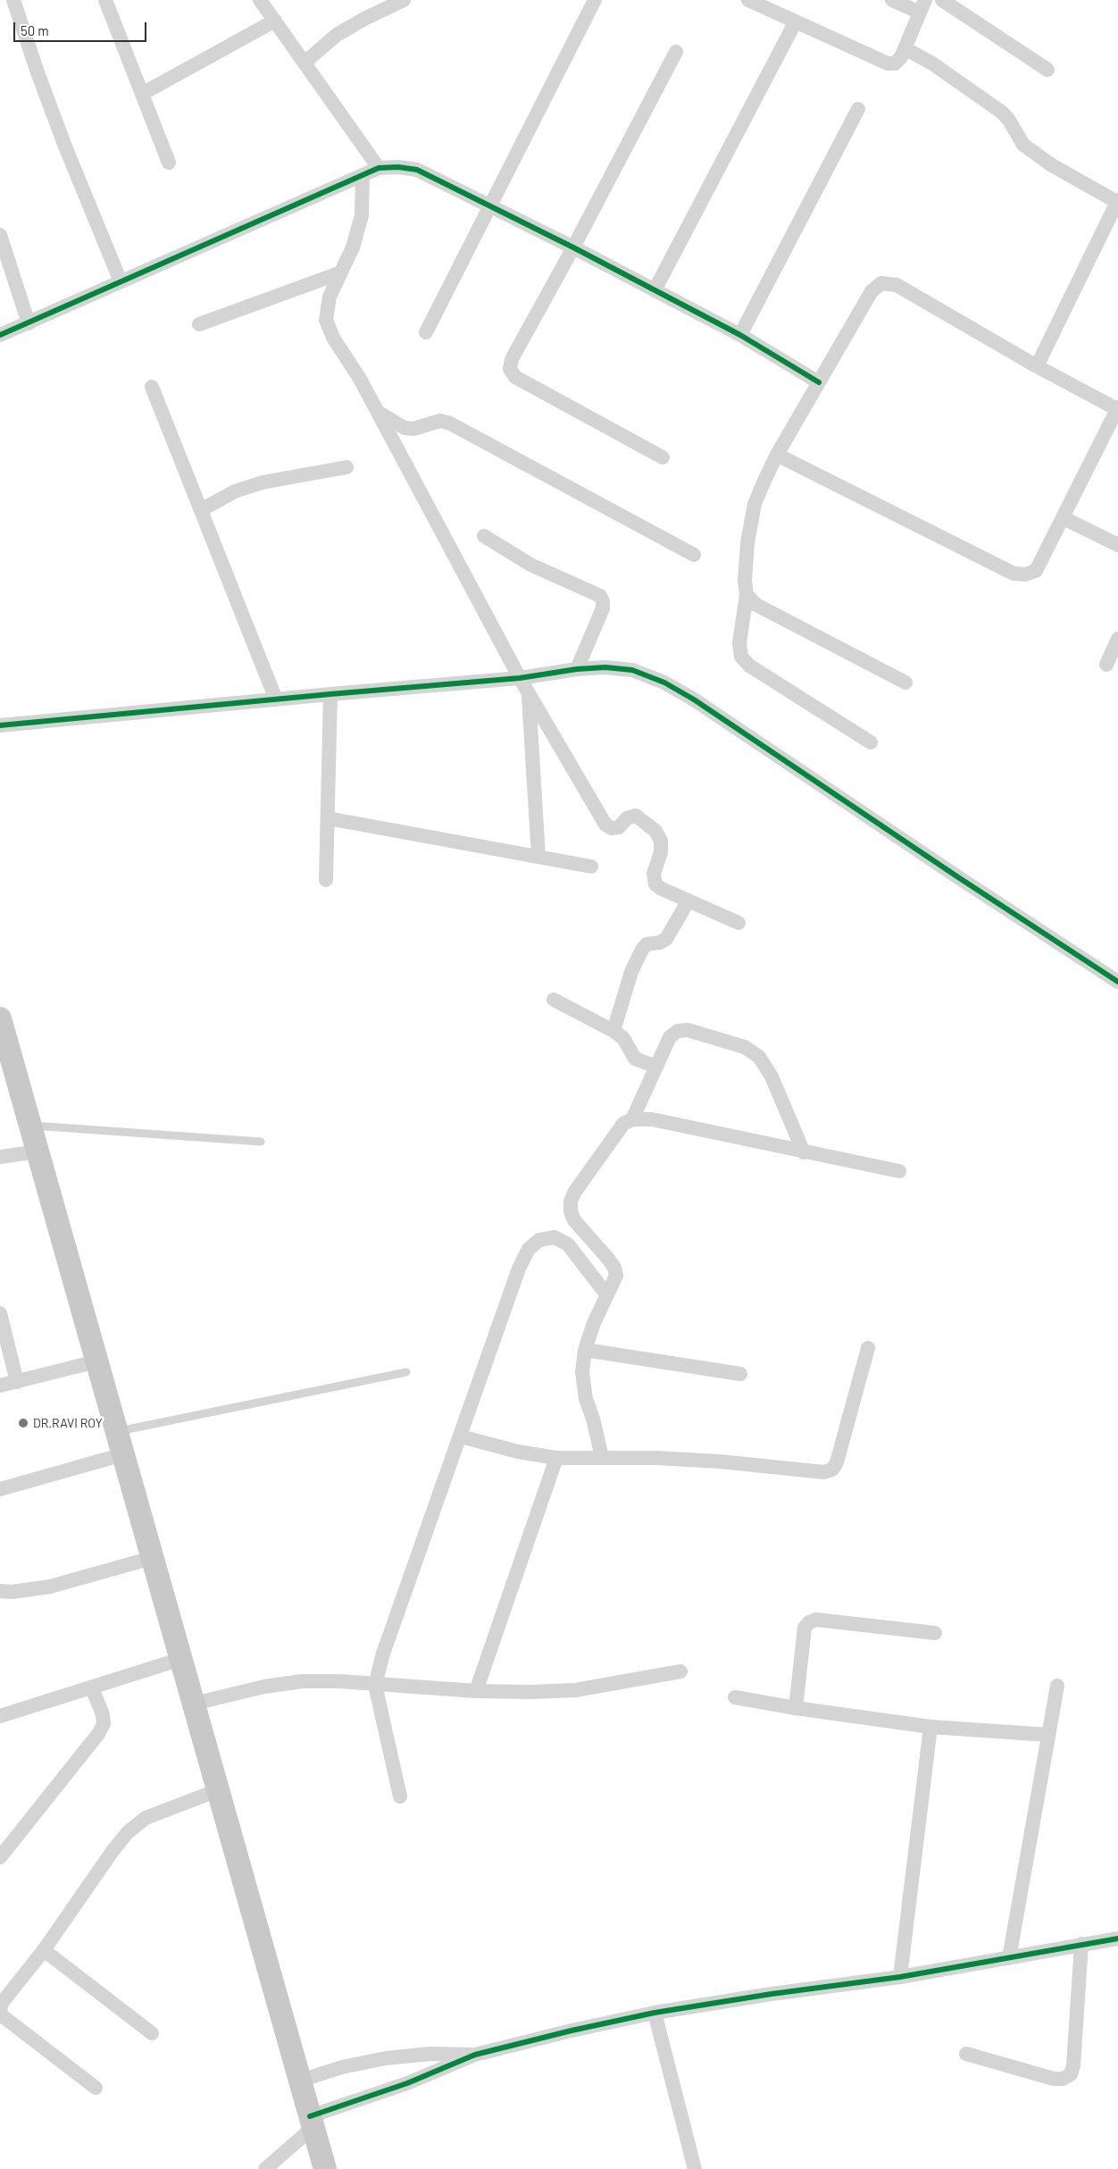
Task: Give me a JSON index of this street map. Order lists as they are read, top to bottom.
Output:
{
  "places": ["DR.RAVI ROY"],
  "scale_bar": "50 m"
}
